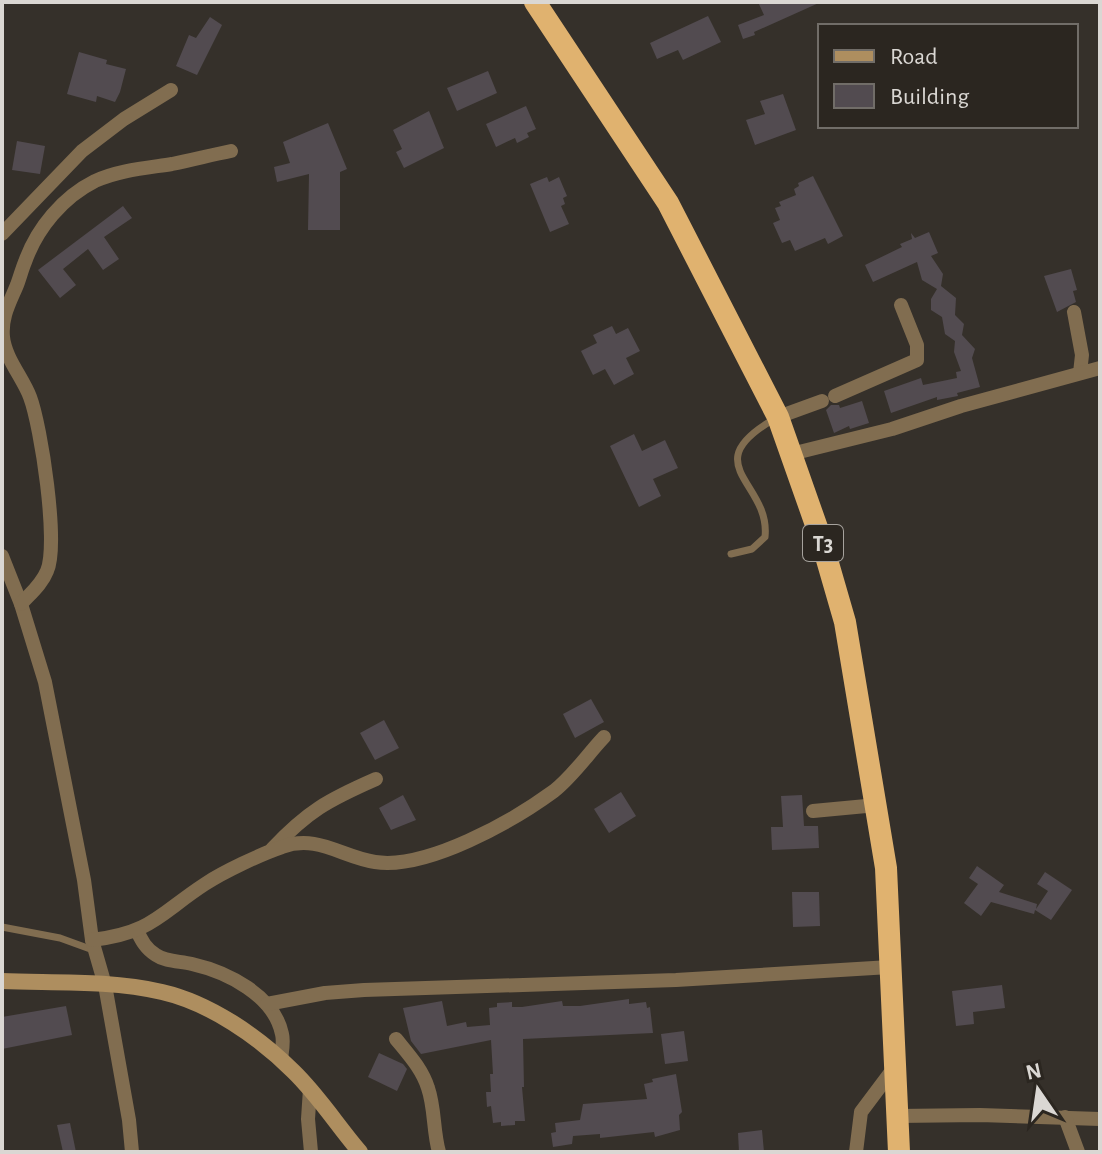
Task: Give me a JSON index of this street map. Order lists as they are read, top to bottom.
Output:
{
  "streets": {
    "highway": ["T3"]
  },
  "legend": ["Road", "Building"],
  "north": "top"
}
